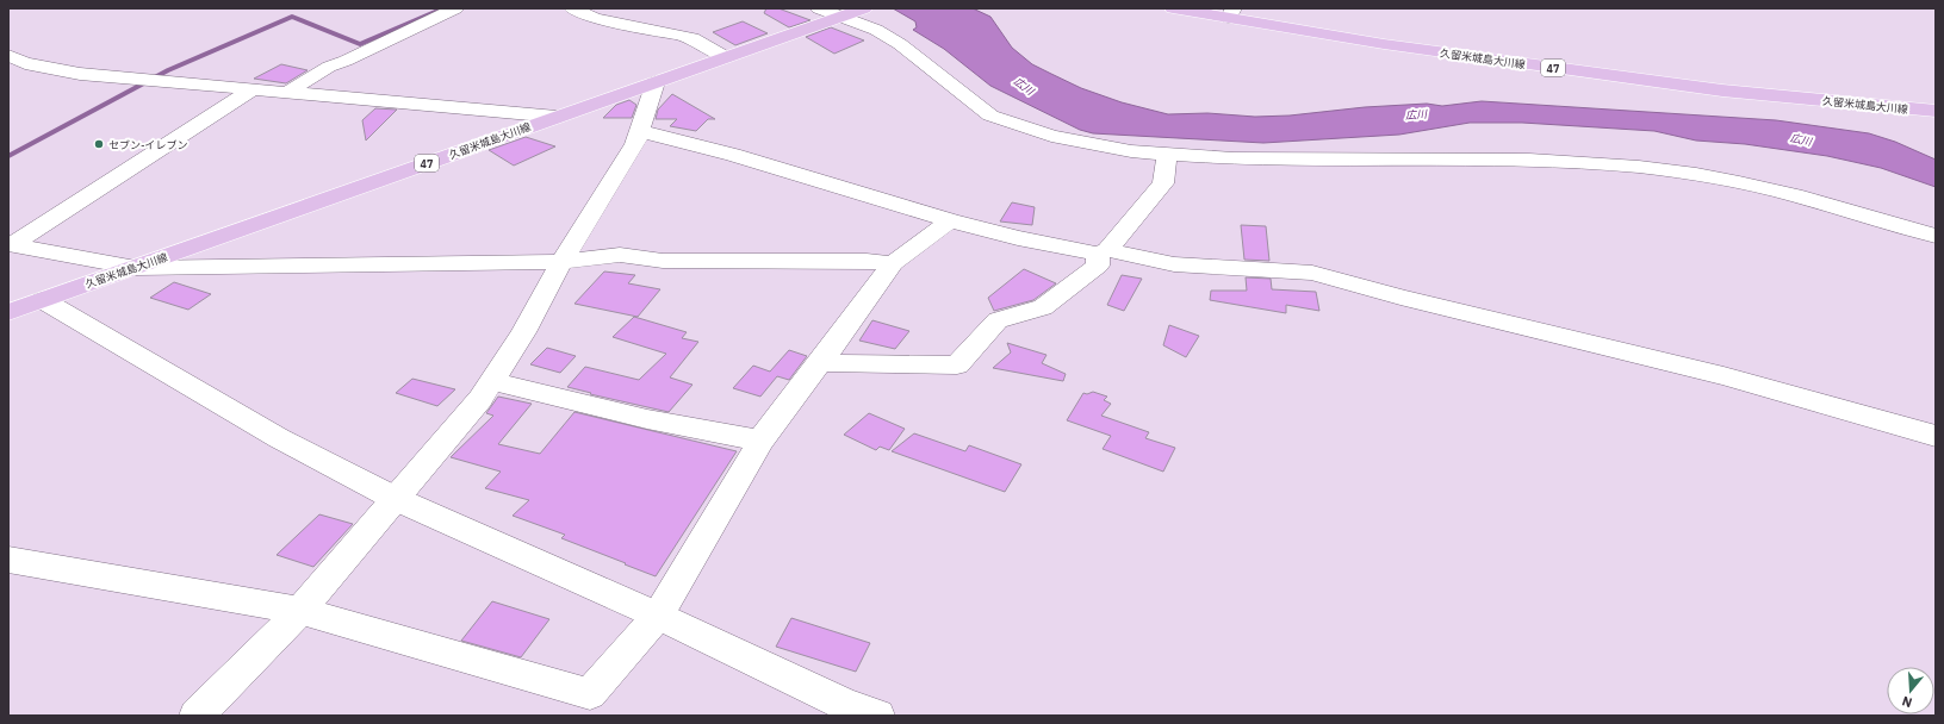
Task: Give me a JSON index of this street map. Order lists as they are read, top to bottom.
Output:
{
  "streets": {
    "main road": ["久留米城島大川線", "47"]
  },
  "water": ["広川"],
  "places": ["セブン-イレブン"],
  "north": "bottom"
}
